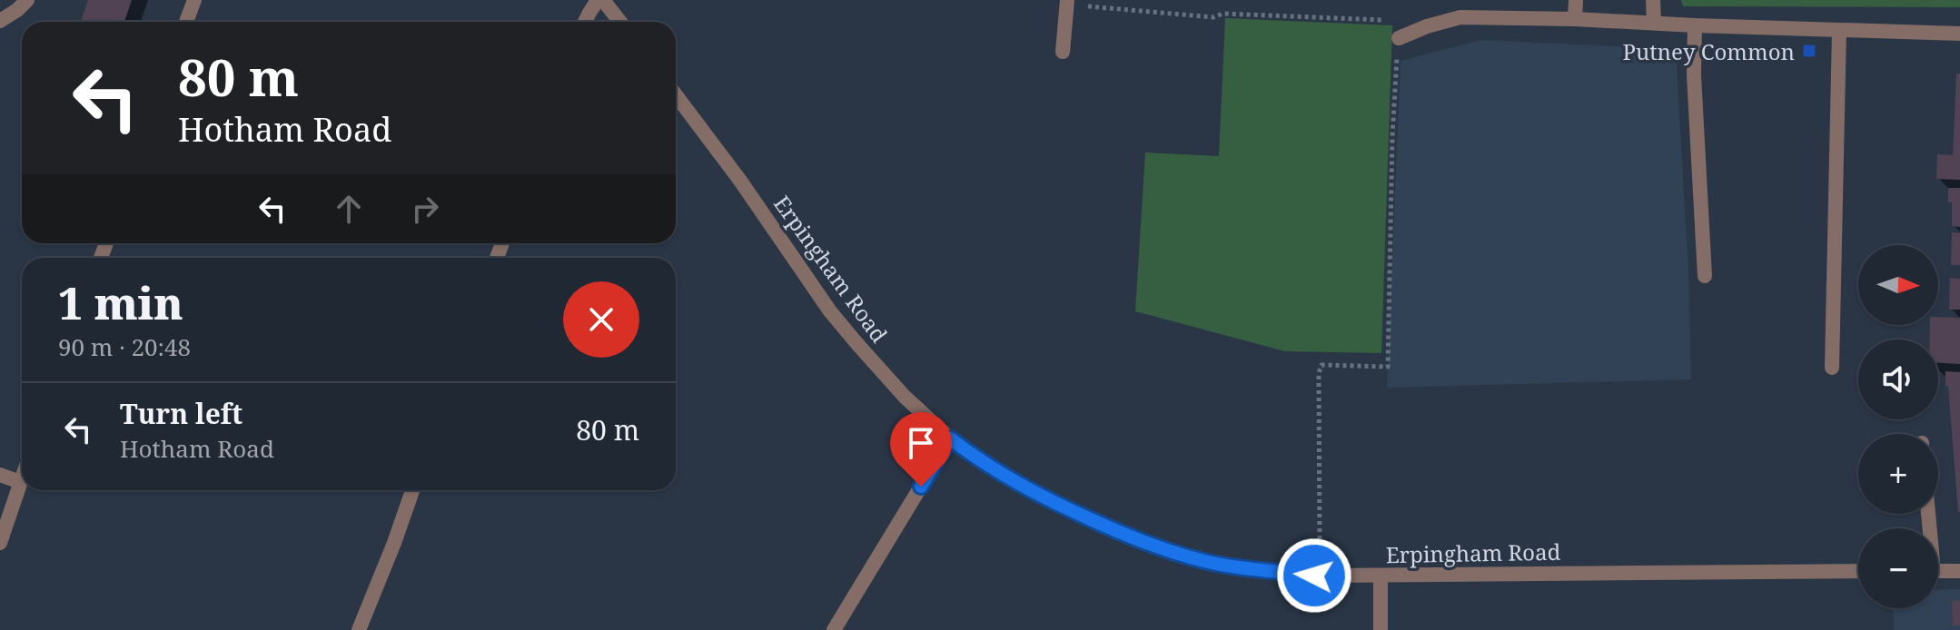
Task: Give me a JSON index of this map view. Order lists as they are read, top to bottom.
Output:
{
  "streets": {
    "street": ["Erpingham Road"]
  },
  "places": {
    "transit": ["Putney Common"]
  },
  "north": "right",
  "page": {
    "turn": ["80 m", "Hotham Road"],
    "map_buttons": ["+", "−"],
    "heading": ["1 min", "90 m · 20:48"],
    "list": [
      {
        "name": "Turn left",
        "note": "Hotham Road",
        "value": "80 m"
      }
    ]
  }
}
